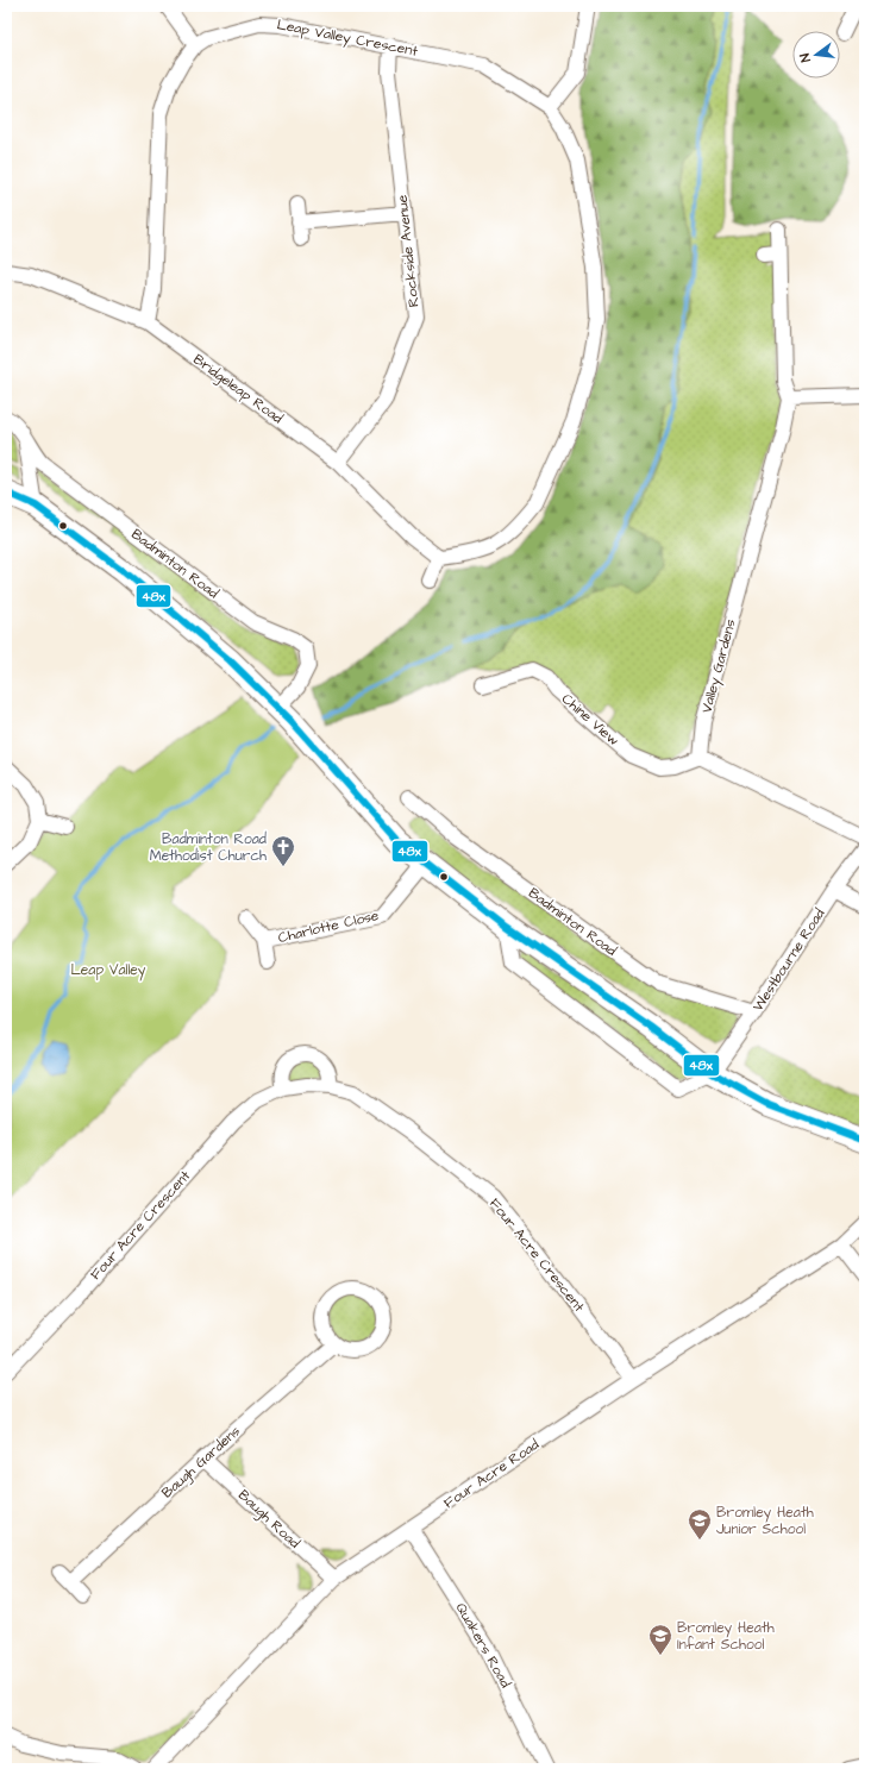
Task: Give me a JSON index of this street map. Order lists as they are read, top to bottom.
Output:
{
  "streets": {
    "street": [
      "Leap Valley Crescent",
      "Rockside Avenue",
      "Bridgeleap Road",
      "Badminton Road",
      "Valley Gardens",
      "Chine View",
      "Charlotte Close",
      "Westbourne Road",
      "Four Acre Crescent",
      "Baugh Gardens",
      "Four Acre Road",
      "Baugh Road",
      "Quakers Road"
    ]
  },
  "crossings": [
    ["Leap Valley Crescent", "Rockside Avenue"],
    ["Leap Valley Crescent", "Bridgeleap Road"],
    ["Rockside Avenue", "Bridgeleap Road"],
    ["Badminton Road", "Westbourne Road"],
    ["Valley Gardens", "Chine View"],
    ["Four Acre Crescent", "Four Acre Road"],
    ["Baugh Gardens", "Baugh Road"],
    ["Four Acre Road", "Baugh Road"],
    ["Four Acre Road", "Quakers Road"]
  ],
  "parks": ["Leap Valley"],
  "places": {
    "church": ["Badminton Road Methodist Church"],
    "school or university": ["Bromley Heath Junior School", "Bromley Heath Infant School"]
  },
  "lines": ["transit line 48x"],
  "north": "left"
}
